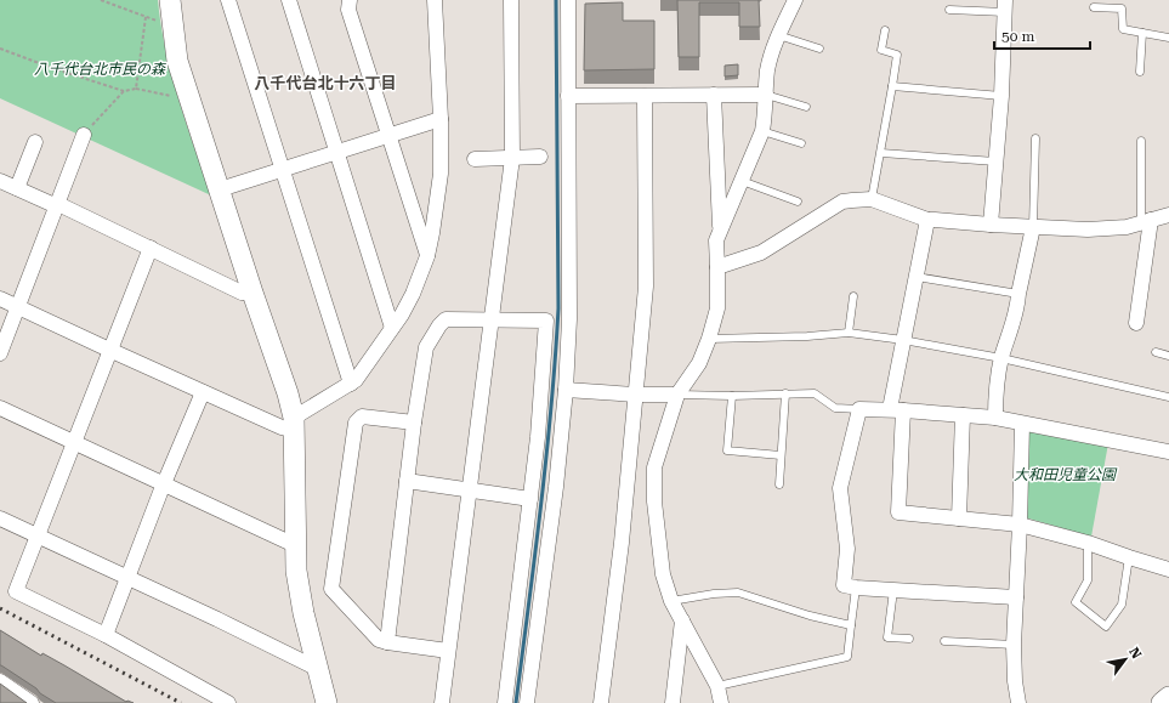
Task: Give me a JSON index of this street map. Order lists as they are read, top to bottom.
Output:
{
  "districts": ["八千代台北十六丁目"],
  "parks": ["八千代台北市民の森", "大和田児童公園"],
  "scale_bar": "50 m",
  "north": "top right"
}
